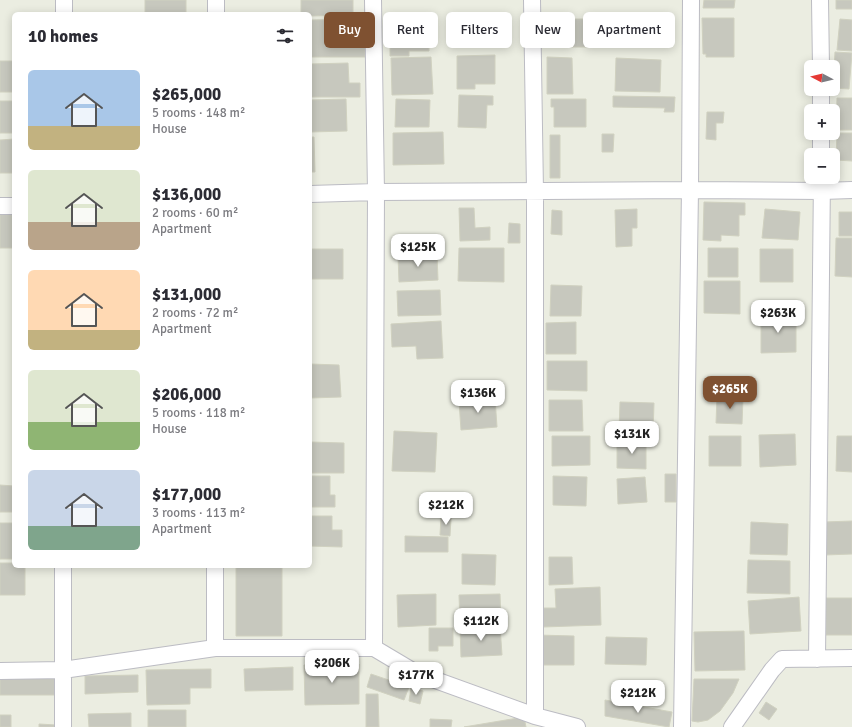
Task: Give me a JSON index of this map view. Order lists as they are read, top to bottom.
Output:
{
  "north": "left",
  "page": {
    "chip": [
      "Buy",
      "Rent",
      "Filters",
      "New",
      "Apartment"
    ],
    "heading": "10 homes",
    "map_buttons": ["+", "−"],
    "list": [
      {
        "name": "$265,000",
        "note": "5 rooms · 148 m² · House"
      },
      {
        "name": "$136,000",
        "note": "2 rooms · 60 m² · Apartment"
      },
      {
        "name": "$131,000",
        "note": "2 rooms · 72 m² · Apartment"
      },
      {
        "name": "$206,000",
        "note": "5 rooms · 118 m² · House"
      },
      {
        "name": "$177,000",
        "note": "3 rooms · 113 m² · Apartment"
      }
    ],
    "price": [
      "$125K",
      "$263K",
      "$265K",
      "$136K",
      "$131K",
      "$212K",
      "$112K",
      "$206K",
      "$177K",
      "$212K"
    ]
  }
}
